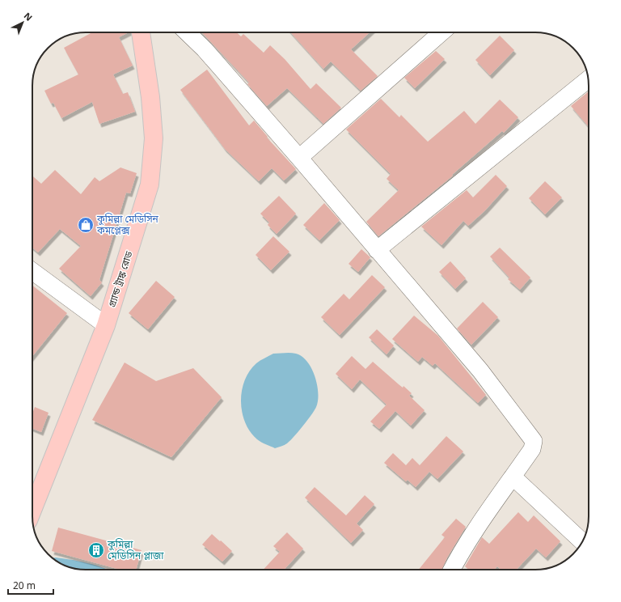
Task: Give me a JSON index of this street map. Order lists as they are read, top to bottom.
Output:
{
  "streets": {
    "highway": ["গ্র্যান্ড ট্রাঙ্ক রোড"]
  },
  "places": {
    "shop": ["কুমিল্লা মেডিসিন কমপ্লেক্স"],
    "building": ["কুমিল্লা মেডিসিন প্লাজা"]
  },
  "scale_bar": "20 m",
  "north": "top right"
}
